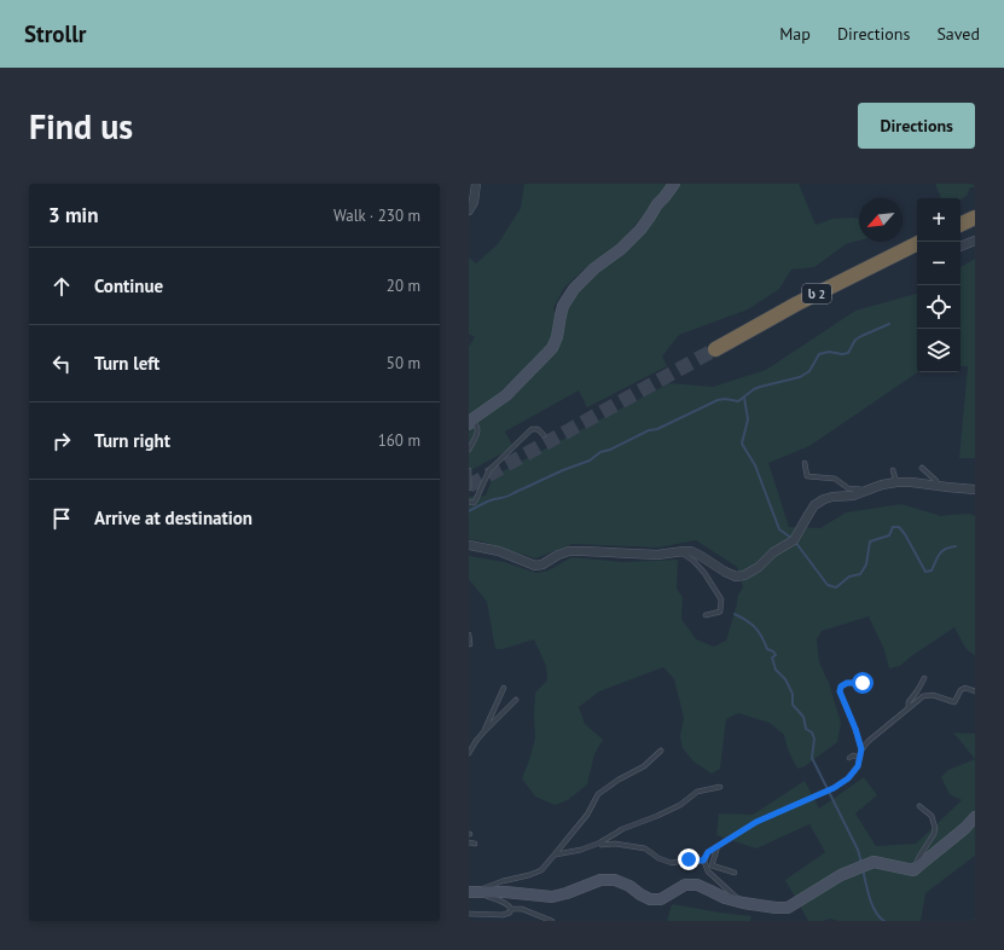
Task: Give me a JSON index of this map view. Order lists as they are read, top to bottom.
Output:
{
  "streets": {
    "highway": ["ს 2"]
  },
  "north": "bottom left",
  "page": {
    "header": "Strollr",
    "nav": ["Map", "Directions", "Saved"],
    "buttons": "Directions",
    "title": "Find us",
    "heading": ["3 min", "Walk · 230 m"],
    "map_buttons": ["+", "−"],
    "list": [
      ["Continue", "20 m"],
      ["Turn left", "50 m"],
      ["Turn right", "160 m"],
      "Arrive at destination"
    ]
  }
}
